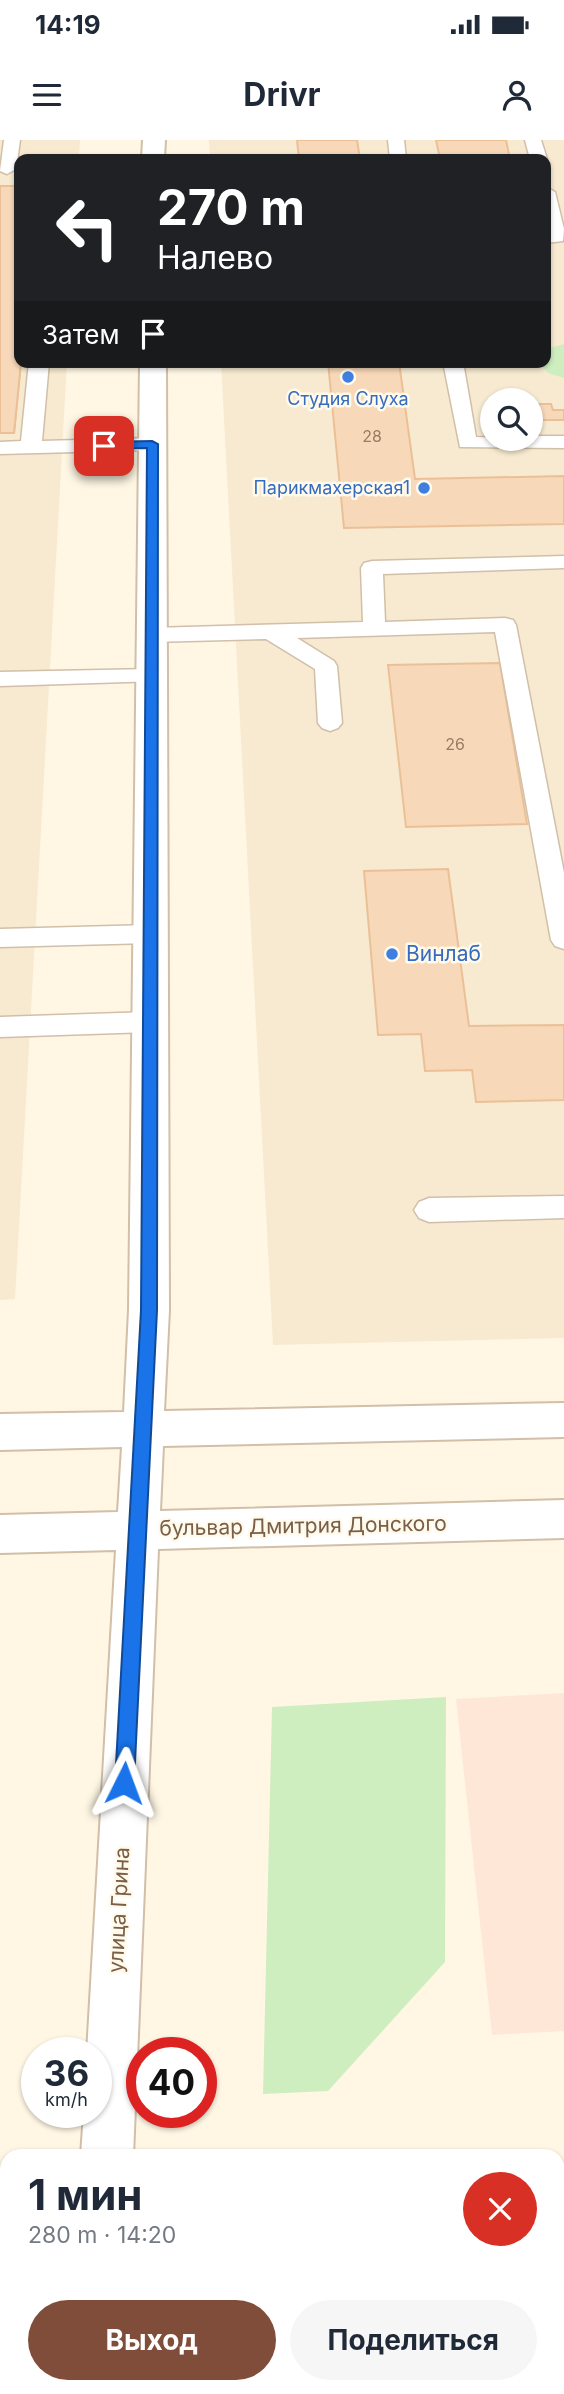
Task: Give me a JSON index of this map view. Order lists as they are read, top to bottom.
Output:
{
  "streets": {
    "street": ["бульвар Дмитрия Донского", "улица Грина"]
  },
  "crossings": [
    ["бульвар Дмитрия Донского", "улица Грина"]
  ],
  "places": ["Студия Слуха", "Парикмахерская1", "Винлаб"],
  "house_numbers": ["28", "26"],
  "page": {
    "status": "14:19",
    "header": "Drivr",
    "turn": ["270 m", "Налево"],
    "then": "Затем",
    "speed": "36 km/h",
    "limit": "40",
    "heading": ["1 мин", "280 m · 14:20"],
    "buttons": ["Выход", "Поделиться"]
  }
}
